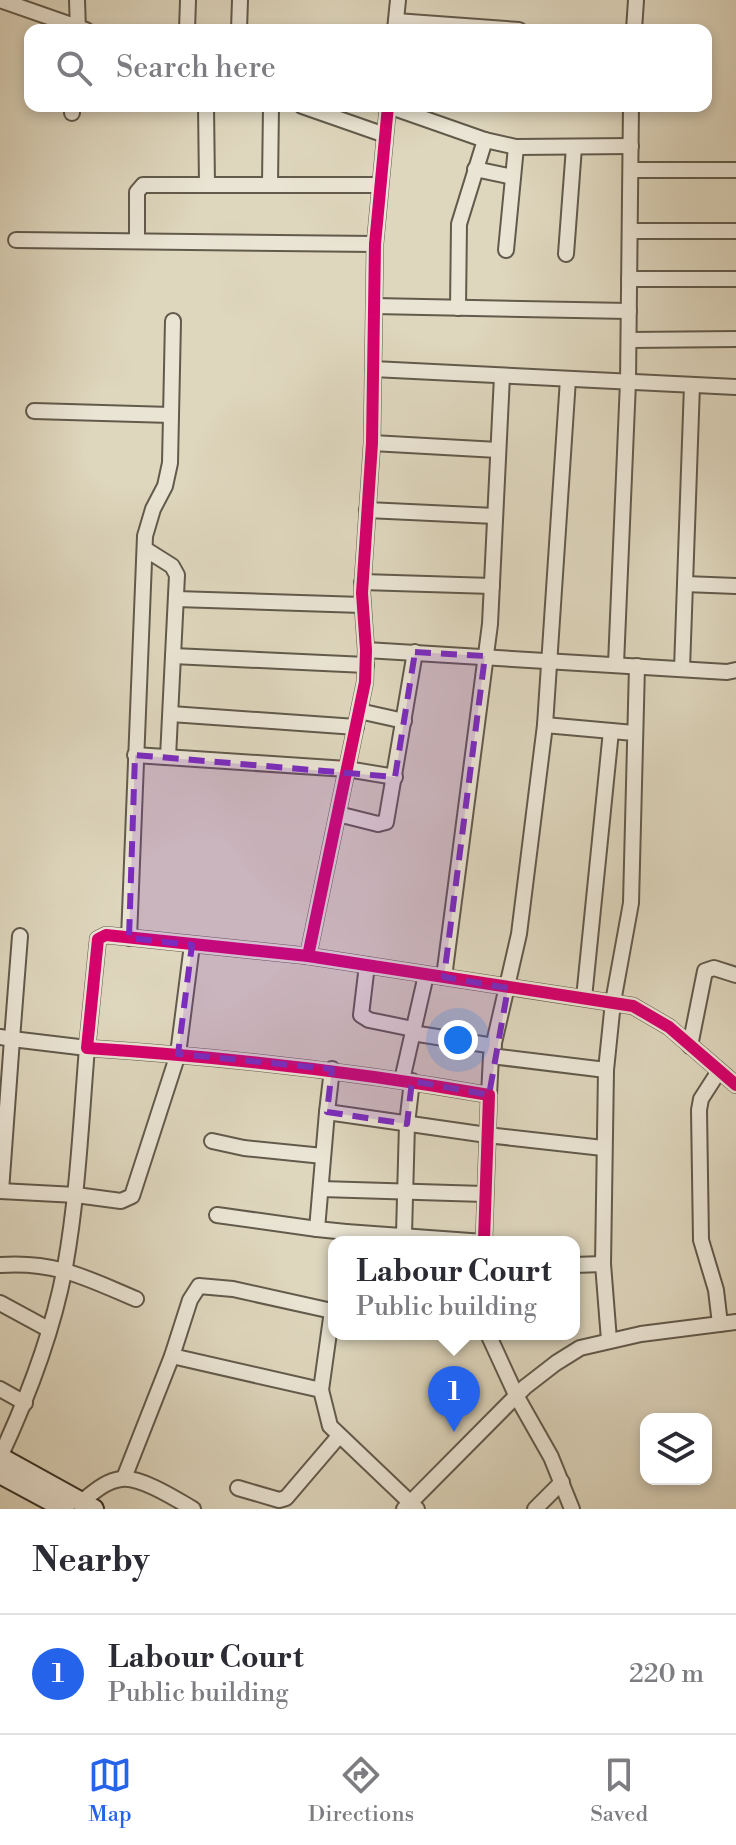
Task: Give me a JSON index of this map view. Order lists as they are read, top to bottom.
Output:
{
  "page": {
    "search": "Search here",
    "popup": ["Labour Court", "Public building"],
    "pins": "1",
    "heading": "Nearby",
    "list": [
      {
        "mark": "1",
        "name": "Labour Court",
        "note": "Public building",
        "value": "220 m"
      }
    ],
    "nav": ["Map", "Directions", "Saved"]
  }
}
